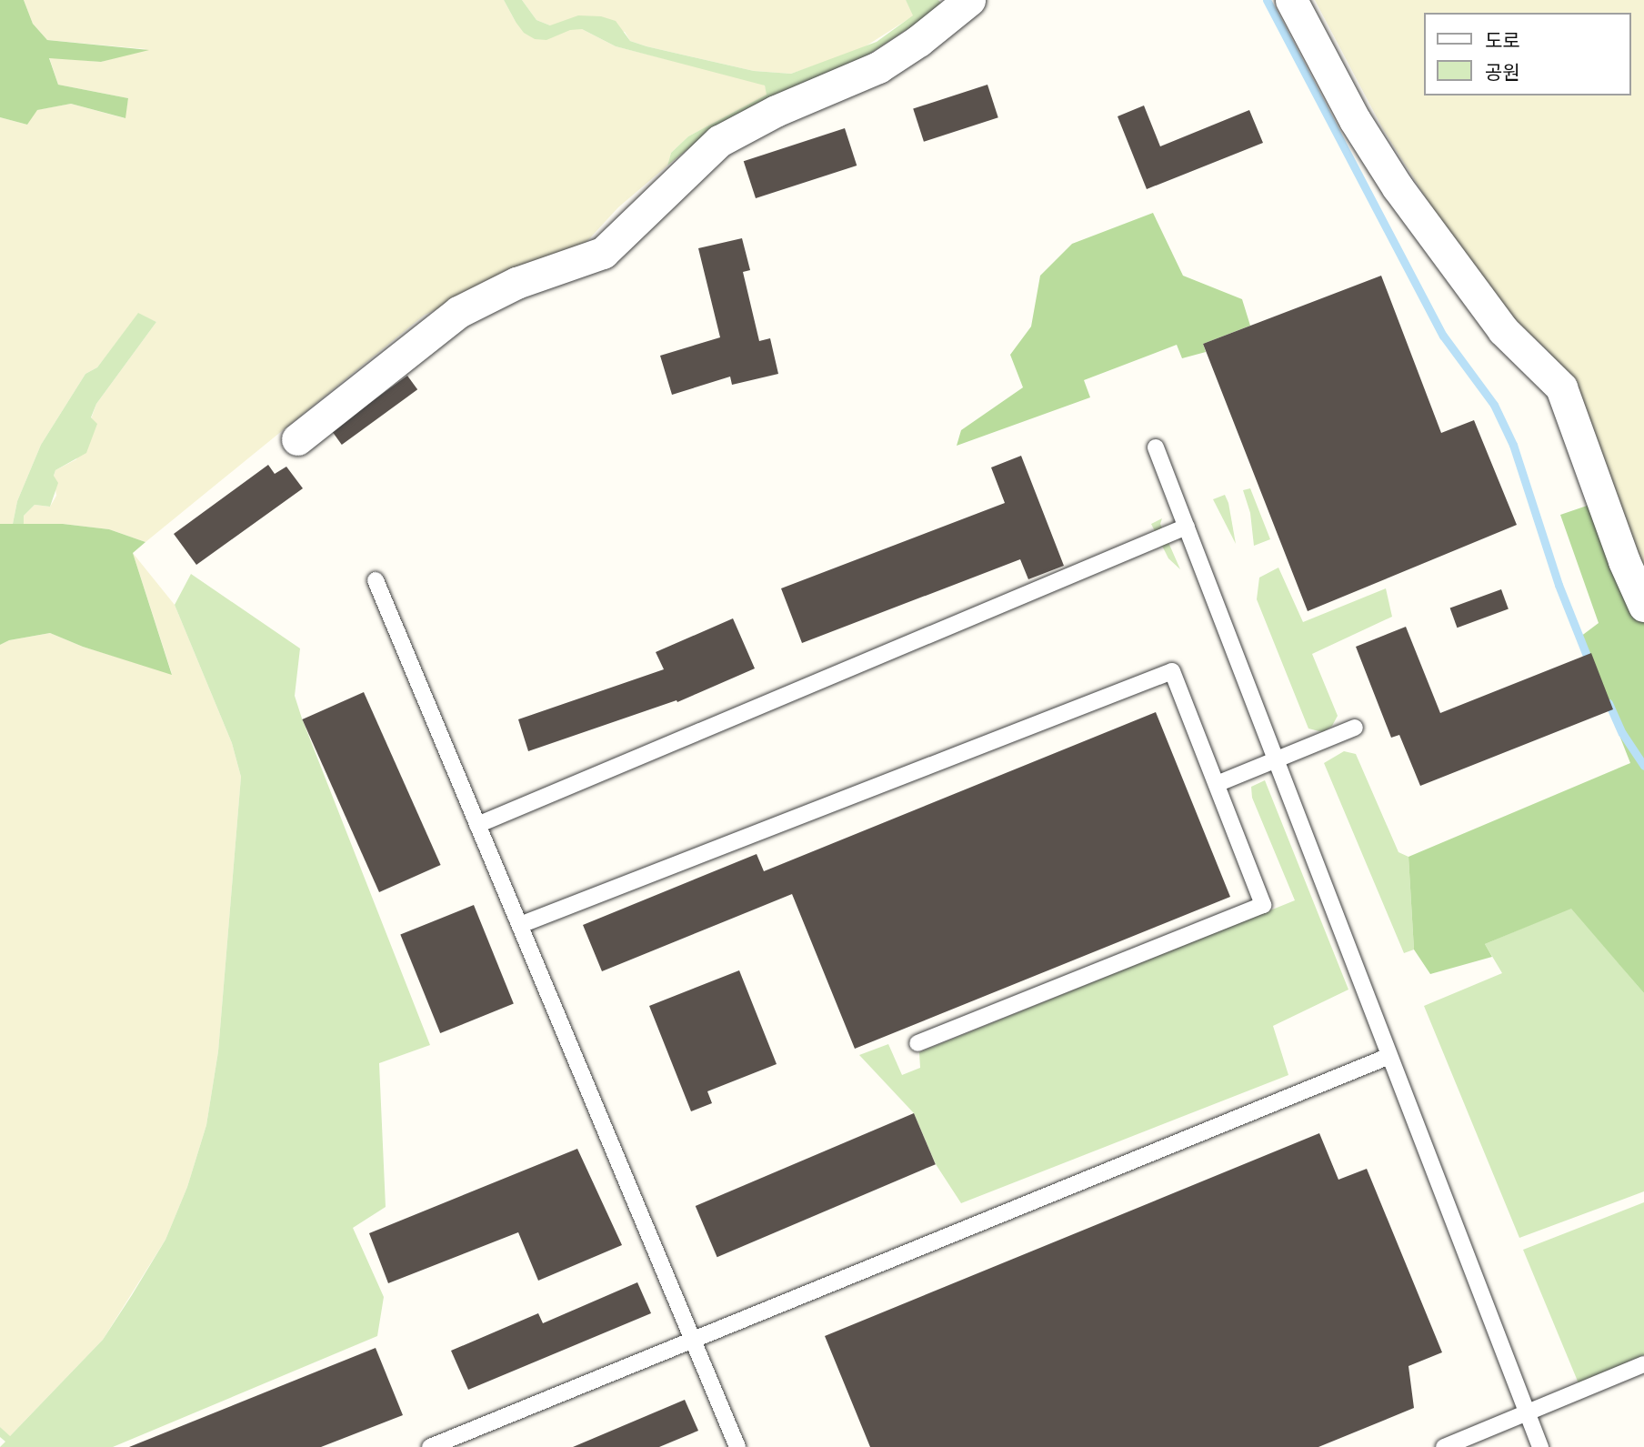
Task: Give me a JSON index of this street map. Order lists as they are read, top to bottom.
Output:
{
  "legend": ["도로", "공원"]
}
